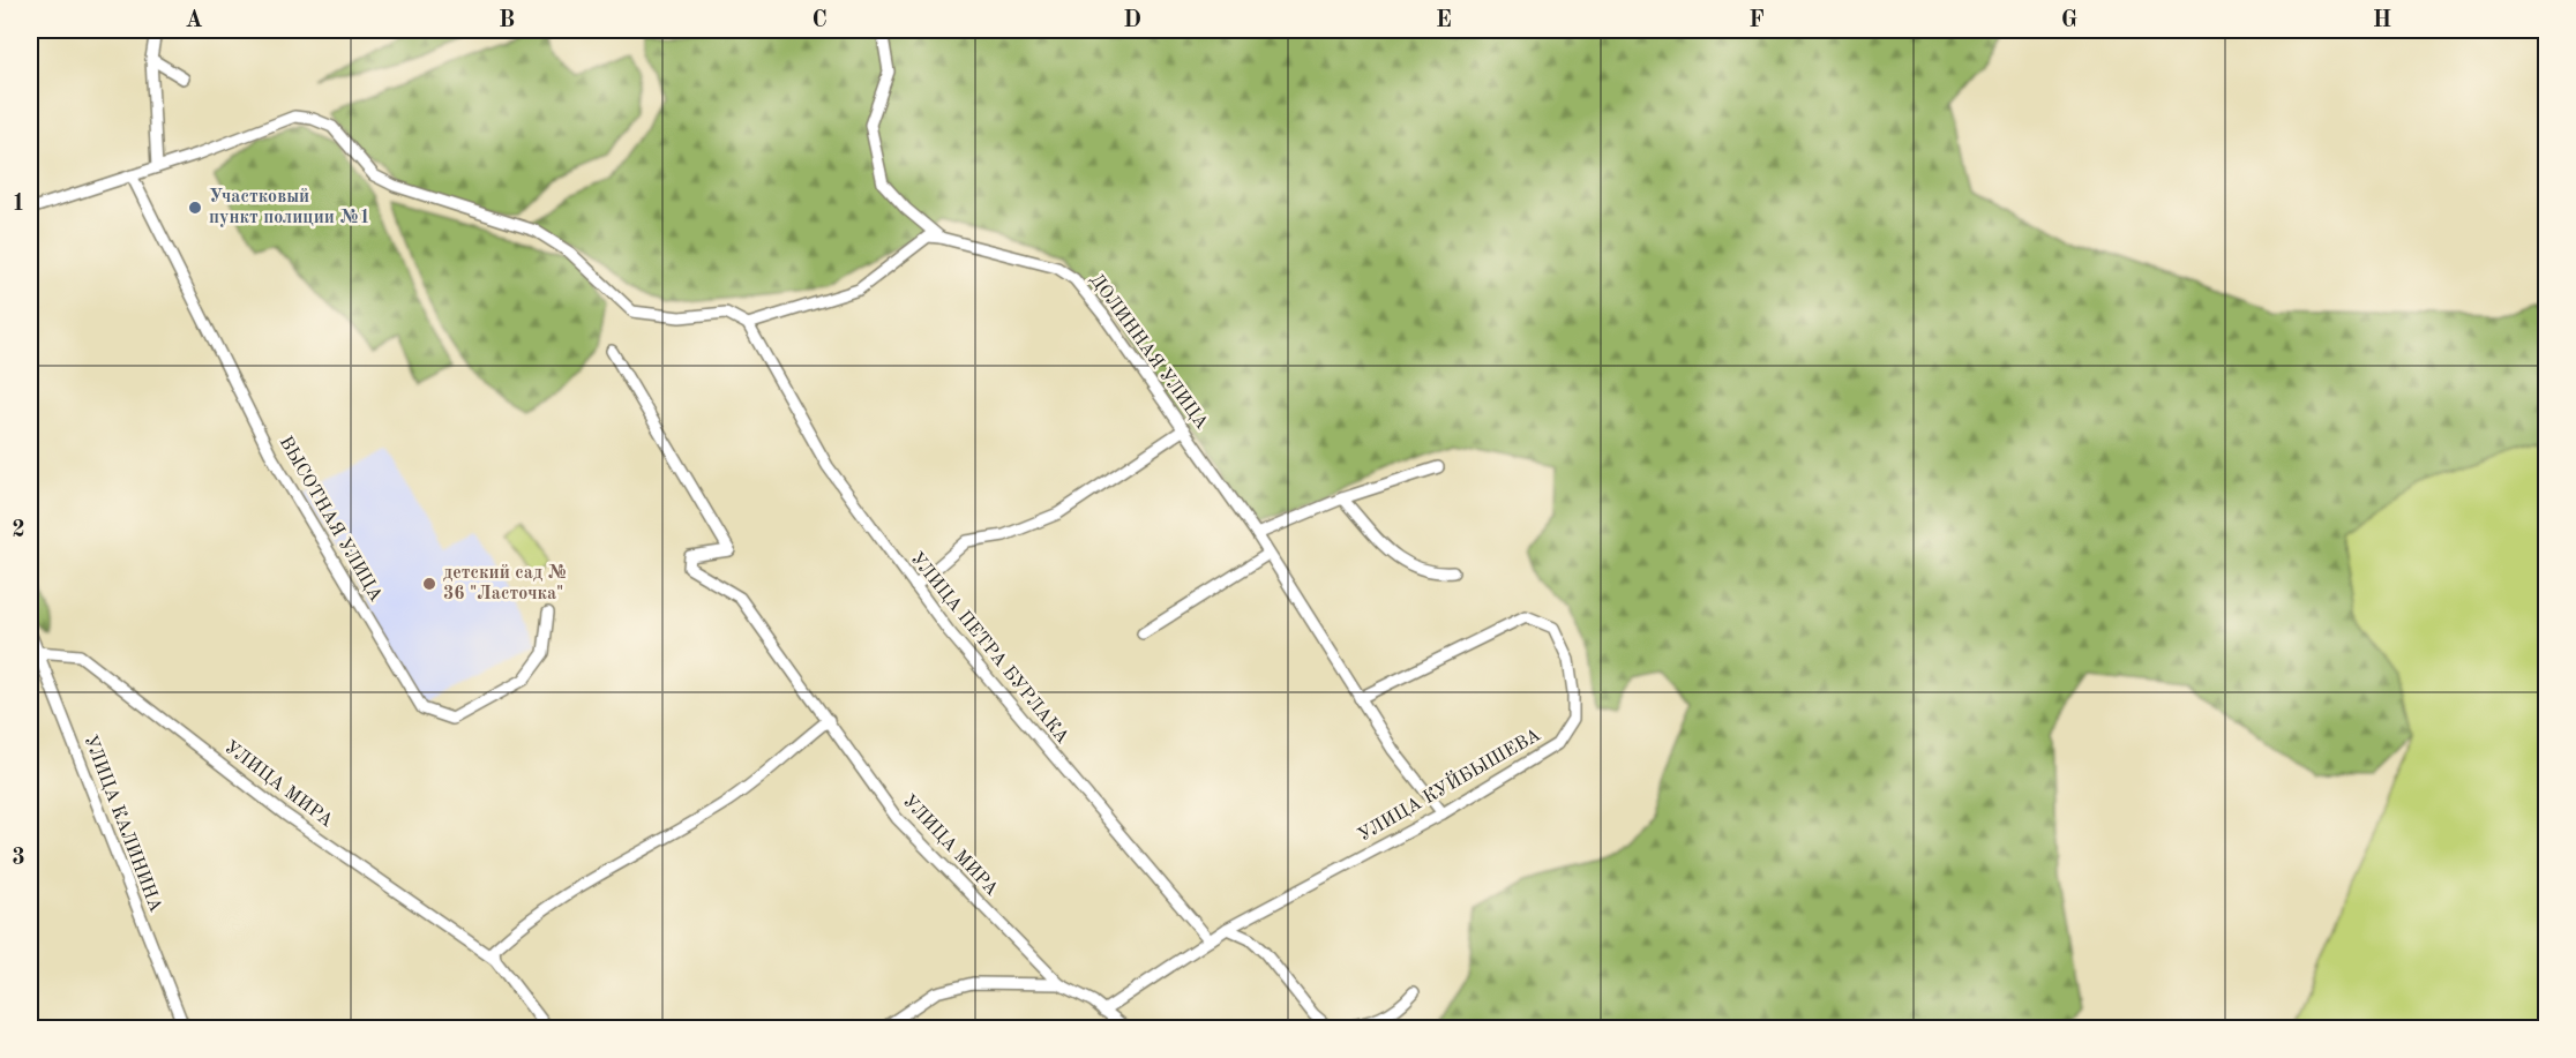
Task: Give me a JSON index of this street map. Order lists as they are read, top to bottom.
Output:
{
  "streets": {
    "street": [
      "ДОЛИННАЯ УЛИЦА",
      "ВЫСОТНАЯ УЛИЦА",
      "УЛИЦА ПЕТРА БУРЛАКА",
      "УЛИЦА МИРА",
      "УЛИЦА КУЙБЫШЕВА",
      "УЛИЦА КАЛИНИНА"
    ]
  },
  "crossings": [
    ["ДОЛИННАЯ УЛИЦА", "УЛИЦА КУЙБЫШЕВА"],
    ["УЛИЦА ПЕТРА БУРЛАКА", "УЛИЦА КУЙБЫШЕВА"],
    ["УЛИЦА МИРА", "УЛИЦА КАЛИНИНА"]
  ],
  "places": ["Участковый пункт полиции №1", "детский сад № 36 \"Ласточка\""],
  "grid": {
    "columns": [
      "A",
      "B",
      "C",
      "D",
      "E",
      "F",
      "G",
      "H"
    ],
    "rows": ["1", "2", "3"]
  }
}
